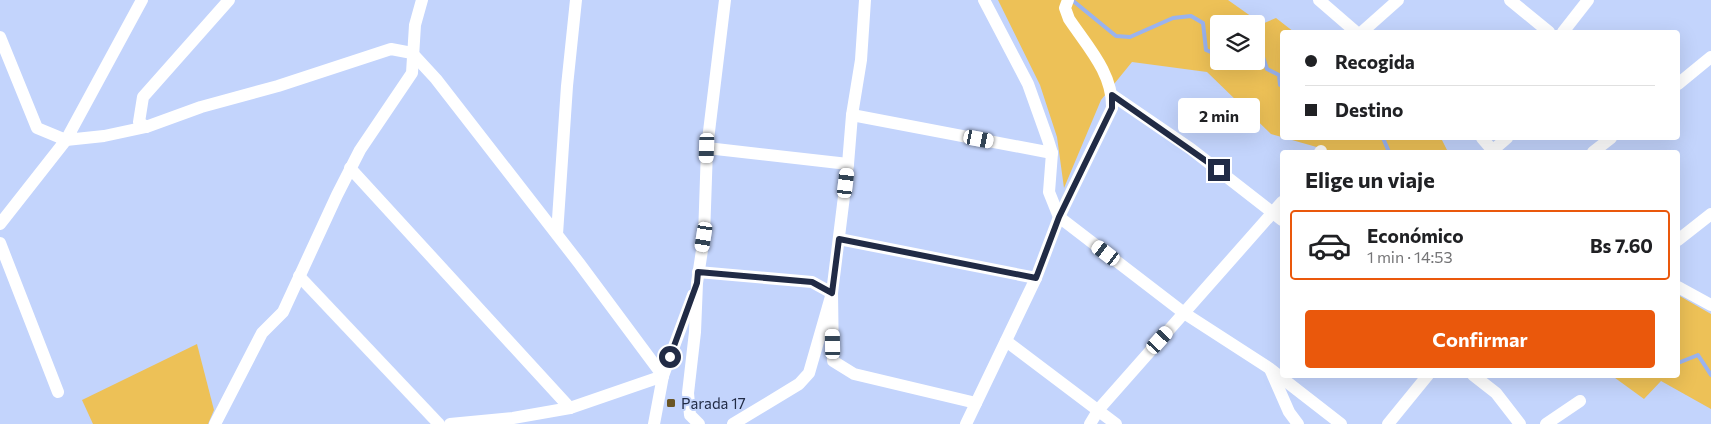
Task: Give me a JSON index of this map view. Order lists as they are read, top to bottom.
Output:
{
  "places": {
    "transit": ["Parada 17"]
  },
  "page": {
    "banner": ["Recogida", "Destino"],
    "bubble": "2 min",
    "heading": "Elige un viaje",
    "list": [
      {
        "name": "Económico",
        "note": "1 min · 14:53",
        "value": "Bs 7.60"
      }
    ],
    "buttons": "Confirmar"
  }
}
